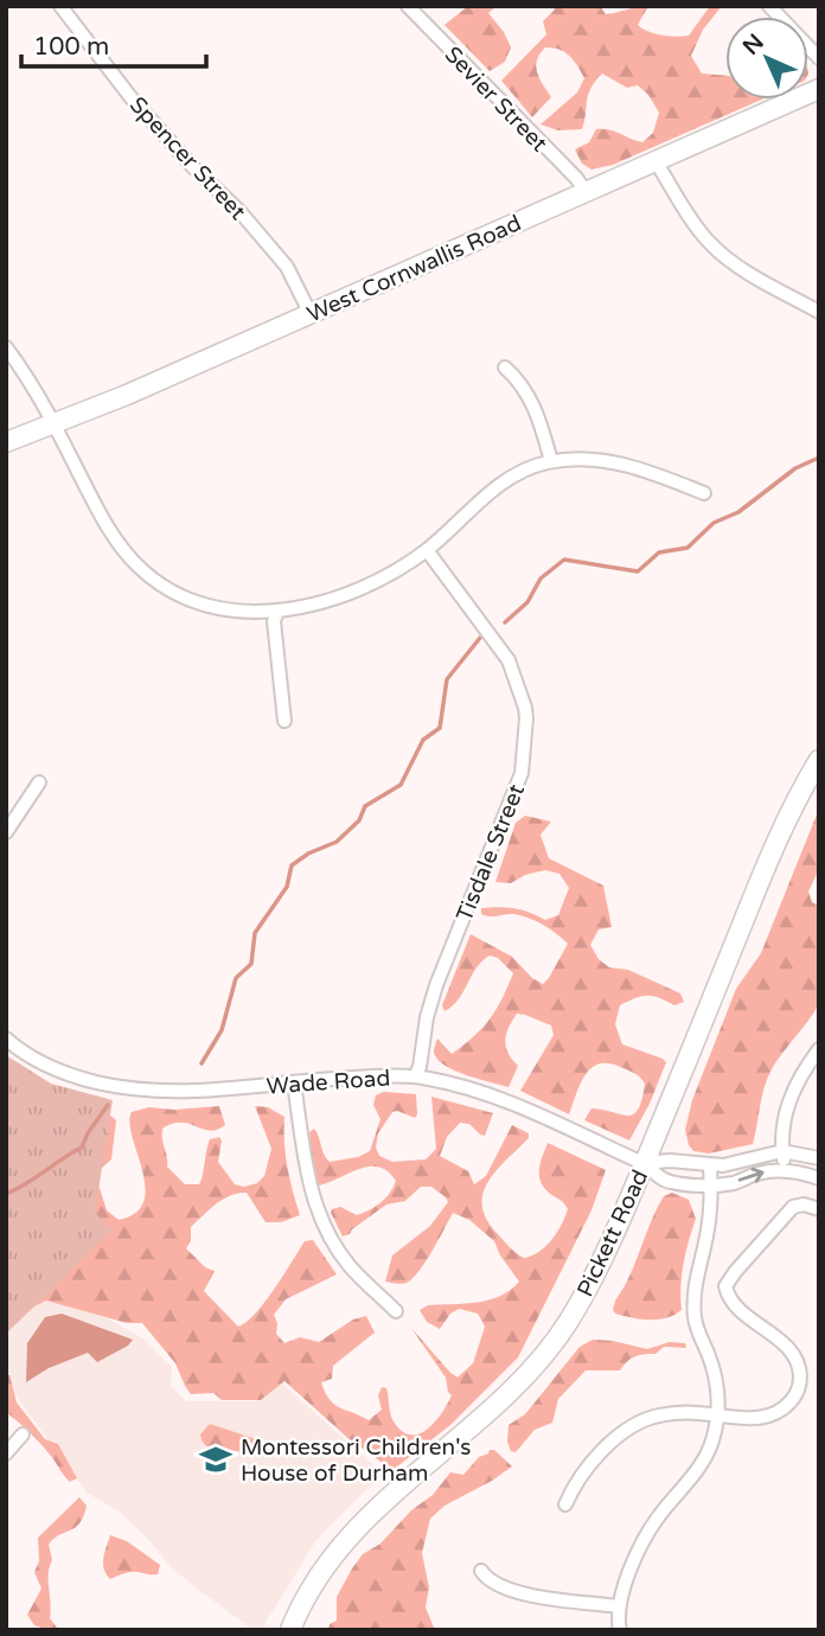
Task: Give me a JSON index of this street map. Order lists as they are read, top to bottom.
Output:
{
  "streets": {
    "street": [
      "Sevier Street",
      "Spencer Street",
      "West Cornwallis Road",
      "Tisdale Street",
      "Wade Road",
      "Pickett Road"
    ]
  },
  "crossings": [
    ["Sevier Street", "West Cornwallis Road"],
    ["Spencer Street", "West Cornwallis Road"],
    ["Tisdale Street", "Wade Road"],
    ["Wade Road", "Pickett Road"]
  ],
  "places": {
    "school or university": ["Montessori Children's House of Durham"]
  },
  "scale_bar": "100 m",
  "north": "top left"
}
